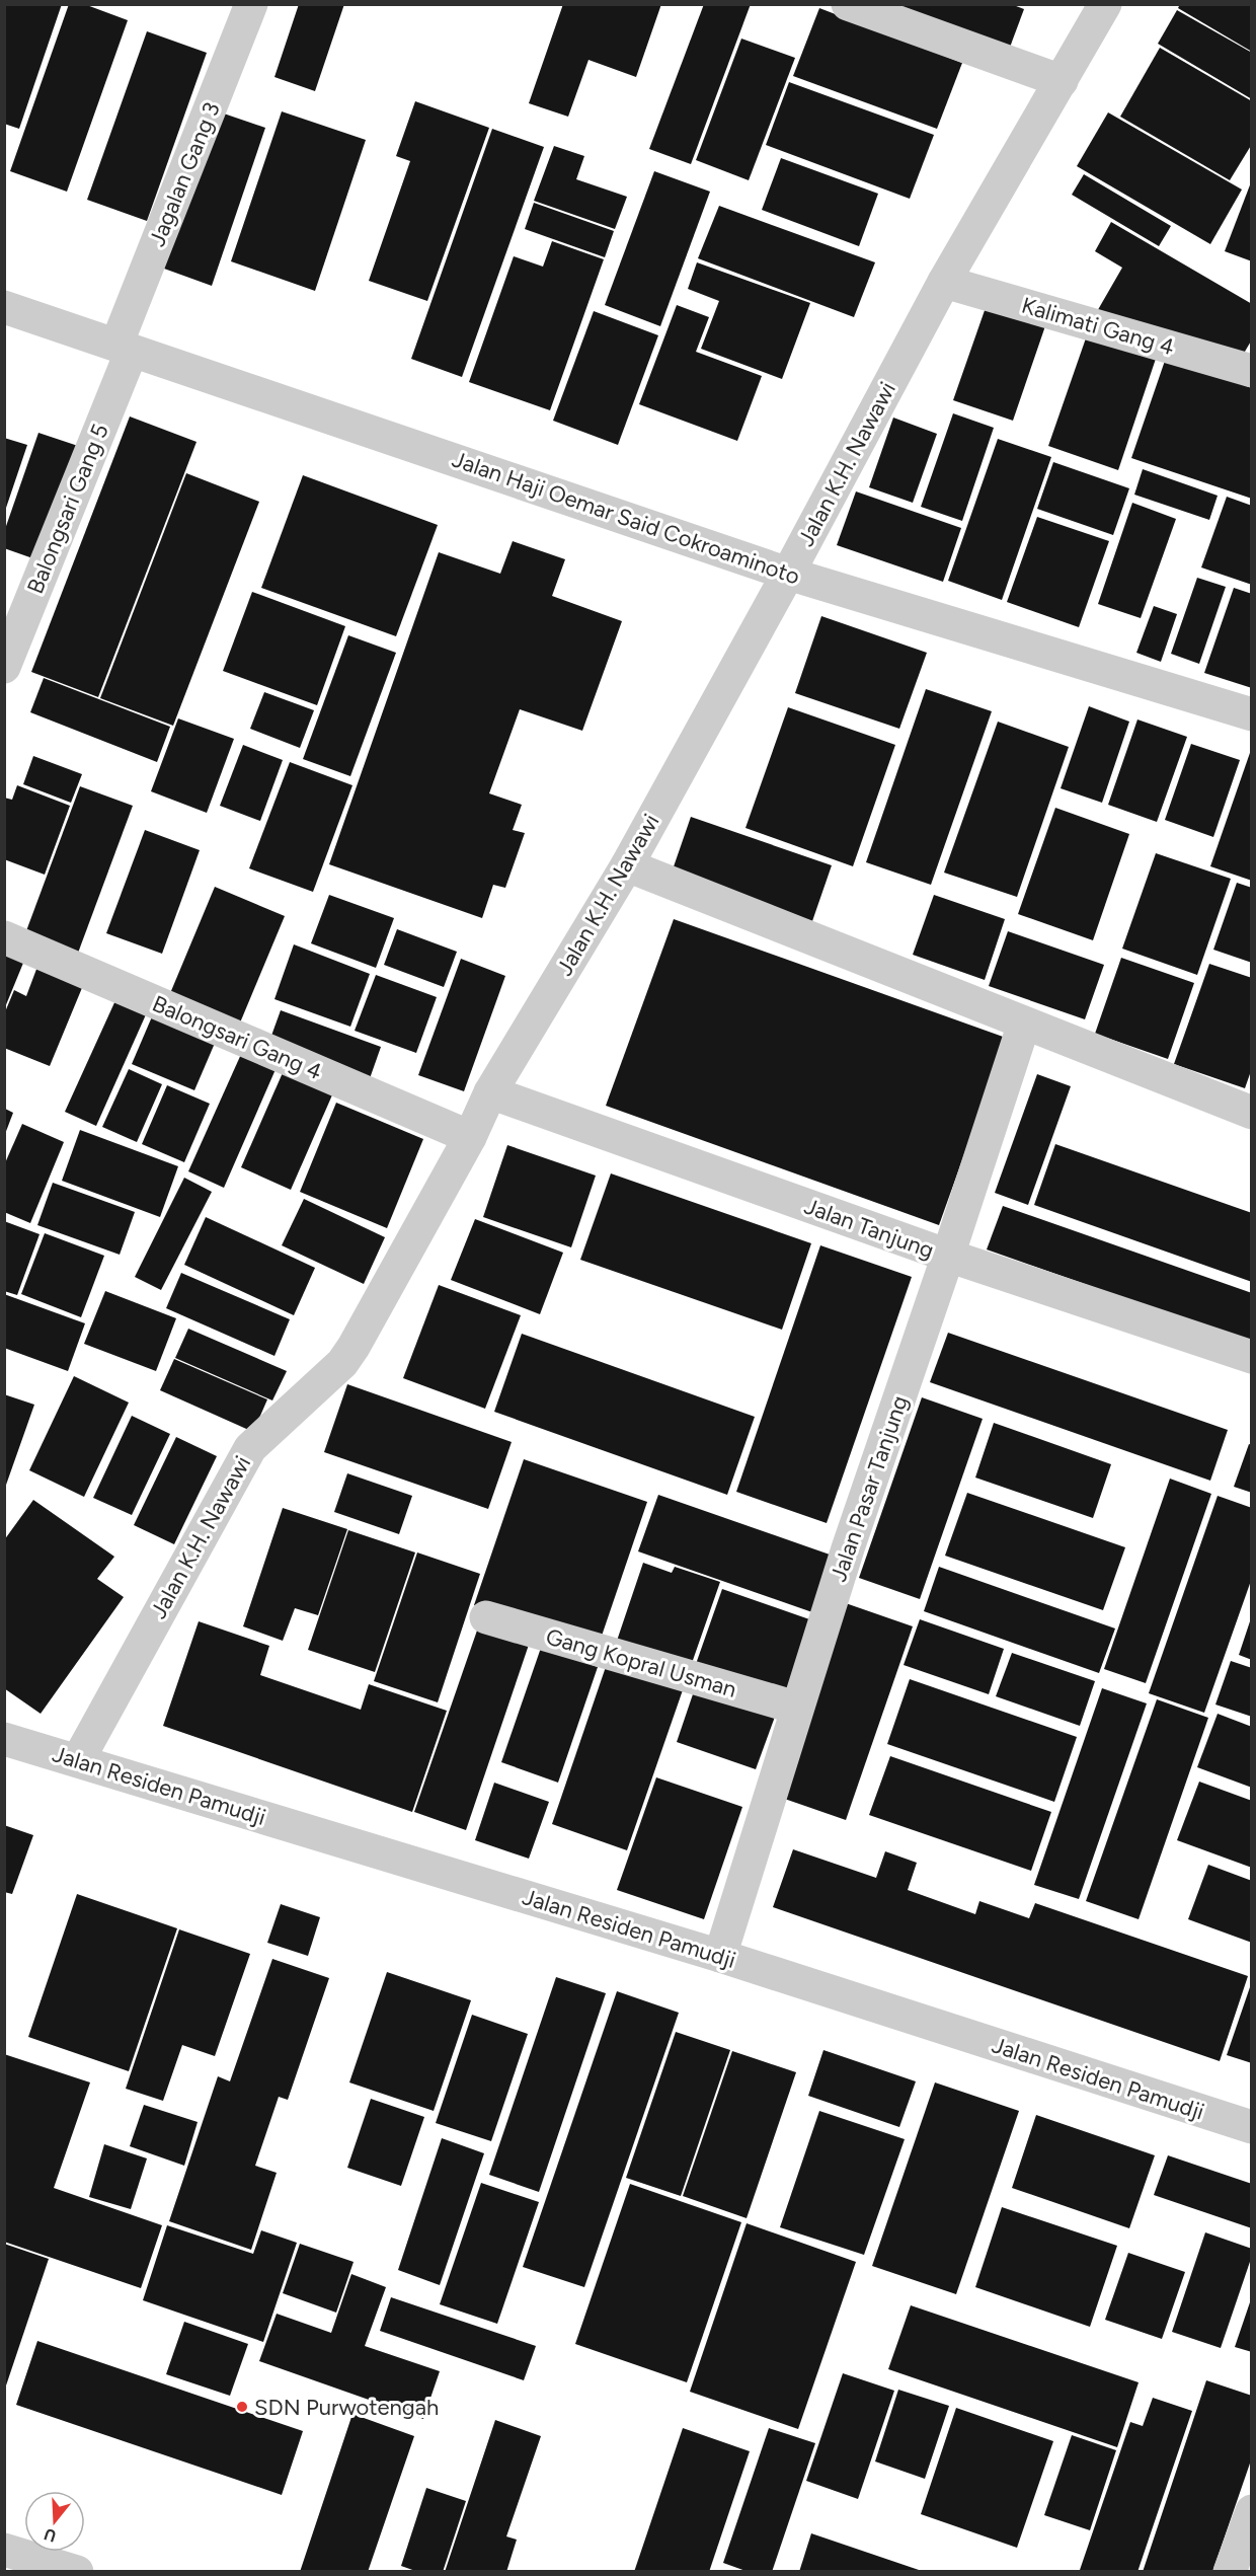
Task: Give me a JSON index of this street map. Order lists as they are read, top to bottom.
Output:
{
  "streets": {
    "street": [
      "Jagalan Gang 3",
      "Kalimati Gang 4",
      "Jalan K.H. Nawawi",
      "Balongsari Gang 5",
      "Jalan Haji Oemar Said Cokroaminoto",
      "Balongsari Gang 4",
      "Jalan Tanjung",
      "Jalan Pasar Tanjung",
      "Gang Kopral Usman",
      "Jalan Residen Pamudji"
    ]
  },
  "crossings": [
    ["Jagalan Gang 3", "Balongsari Gang 5"],
    ["Jagalan Gang 3", "Jalan Haji Oemar Said Cokroaminoto"],
    ["Kalimati Gang 4", "Jalan K.H. Nawawi"],
    ["Jalan K.H. Nawawi", "Jalan Haji Oemar Said Cokroaminoto"],
    ["Jalan K.H. Nawawi", "Balongsari Gang 4"],
    ["Jalan K.H. Nawawi", "Jalan Tanjung"],
    ["Jalan K.H. Nawawi", "Jalan Residen Pamudji"],
    ["Balongsari Gang 5", "Jalan Haji Oemar Said Cokroaminoto"],
    ["Jalan Tanjung", "Jalan Pasar Tanjung"],
    ["Jalan Pasar Tanjung", "Gang Kopral Usman"],
    ["Jalan Pasar Tanjung", "Jalan Residen Pamudji"]
  ],
  "places": ["SDN Purwotengah"],
  "north": "bottom"
}
